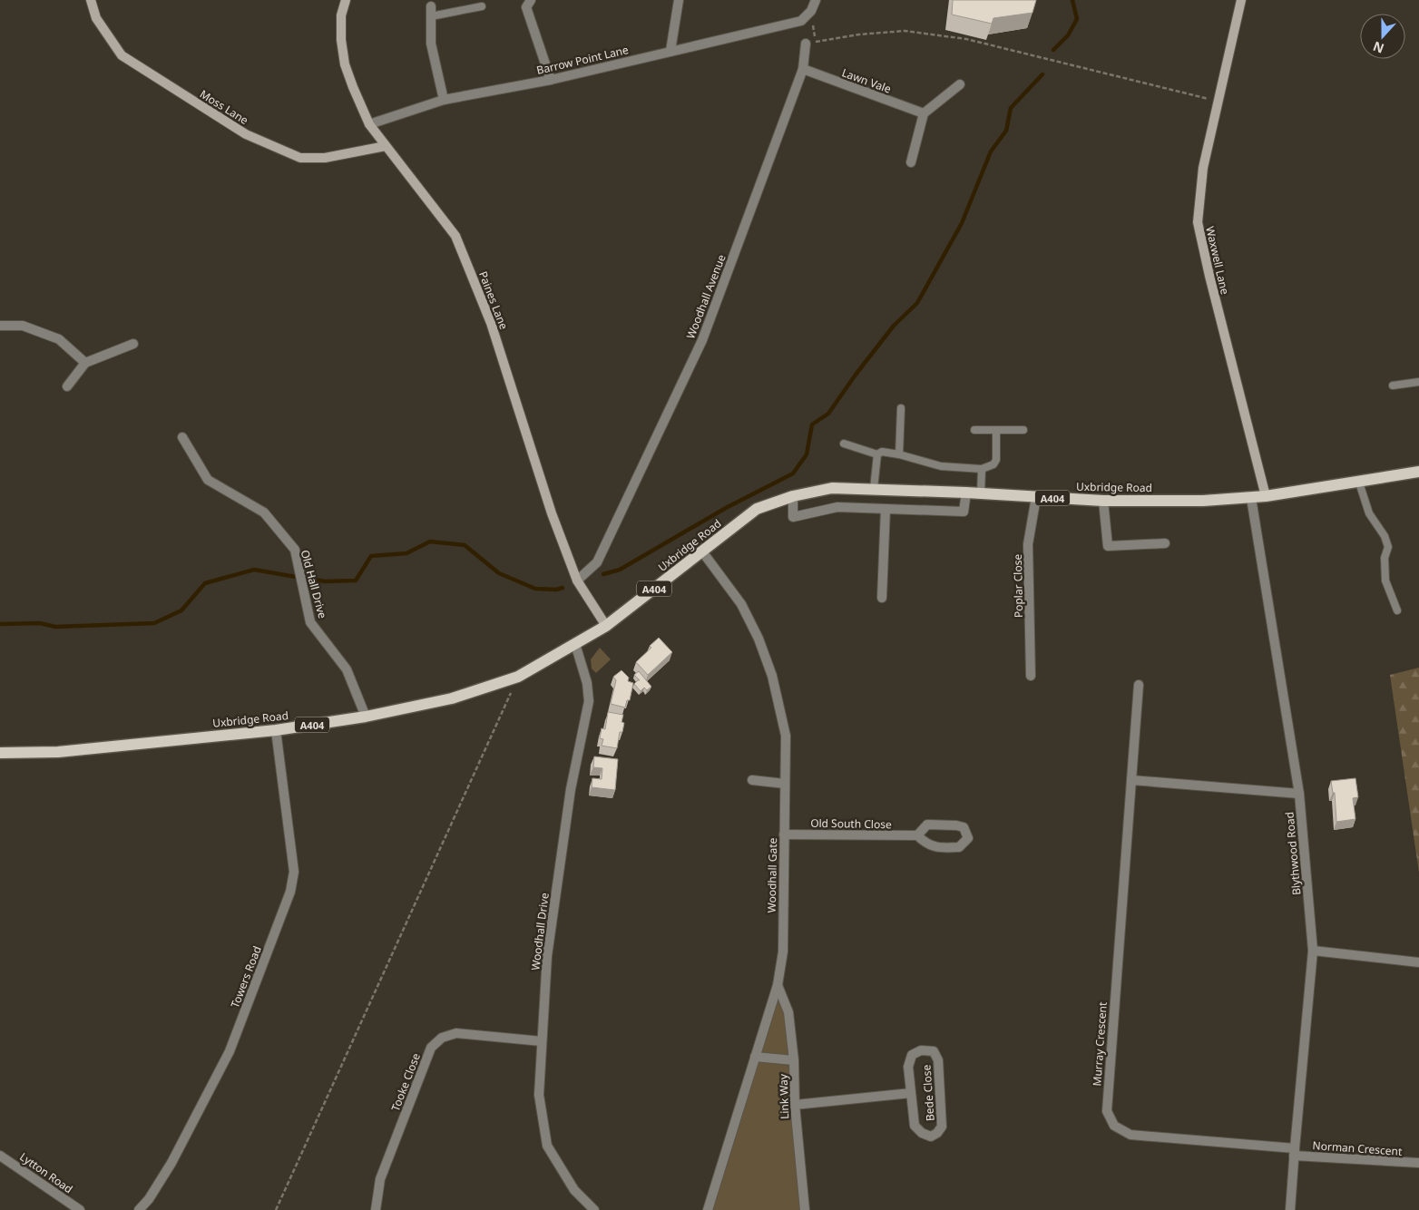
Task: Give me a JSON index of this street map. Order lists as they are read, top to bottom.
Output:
{
  "streets": {
    "main road": ["Uxbridge Road", "A404"],
    "street": [
      "Barrow Point Lane",
      "Lawn Vale",
      "Moss Lane",
      "Waxwell Lane",
      "Woodhall Avenue",
      "Paines Lane",
      "Old Hall Drive",
      "Poplar Close",
      "Old South Close",
      "Blythwood Road",
      "Woodhall Gate",
      "Woodhall Drive",
      "Towers Road",
      "Murray Crescent",
      "Tooke Close",
      "Bede Close",
      "Link Way",
      "Norman Crescent",
      "Lytton Road"
    ]
  },
  "crossings": [
    ["Barrow Point Lane", "Paines Lane"],
    ["Lawn Vale", "Woodhall Avenue"],
    ["Moss Lane", "Paines Lane"],
    ["Waxwell Lane", "Uxbridge Road"],
    ["Woodhall Avenue", "Paines Lane"],
    ["Paines Lane", "Uxbridge Road"],
    ["Uxbridge Road", "Old Hall Drive"],
    ["Uxbridge Road", "Poplar Close"],
    ["Uxbridge Road", "Blythwood Road"],
    ["Uxbridge Road", "Woodhall Gate"],
    ["Uxbridge Road", "Woodhall Drive"],
    ["Uxbridge Road", "Towers Road"],
    ["Old South Close", "Woodhall Gate"],
    ["Blythwood Road", "Murray Crescent"],
    ["Blythwood Road", "Norman Crescent"],
    ["Woodhall Gate", "Link Way"],
    ["Woodhall Drive", "Tooke Close"],
    ["Murray Crescent", "Norman Crescent"],
    ["Bede Close", "Link Way"]
  ],
  "north": "bottom"
}
